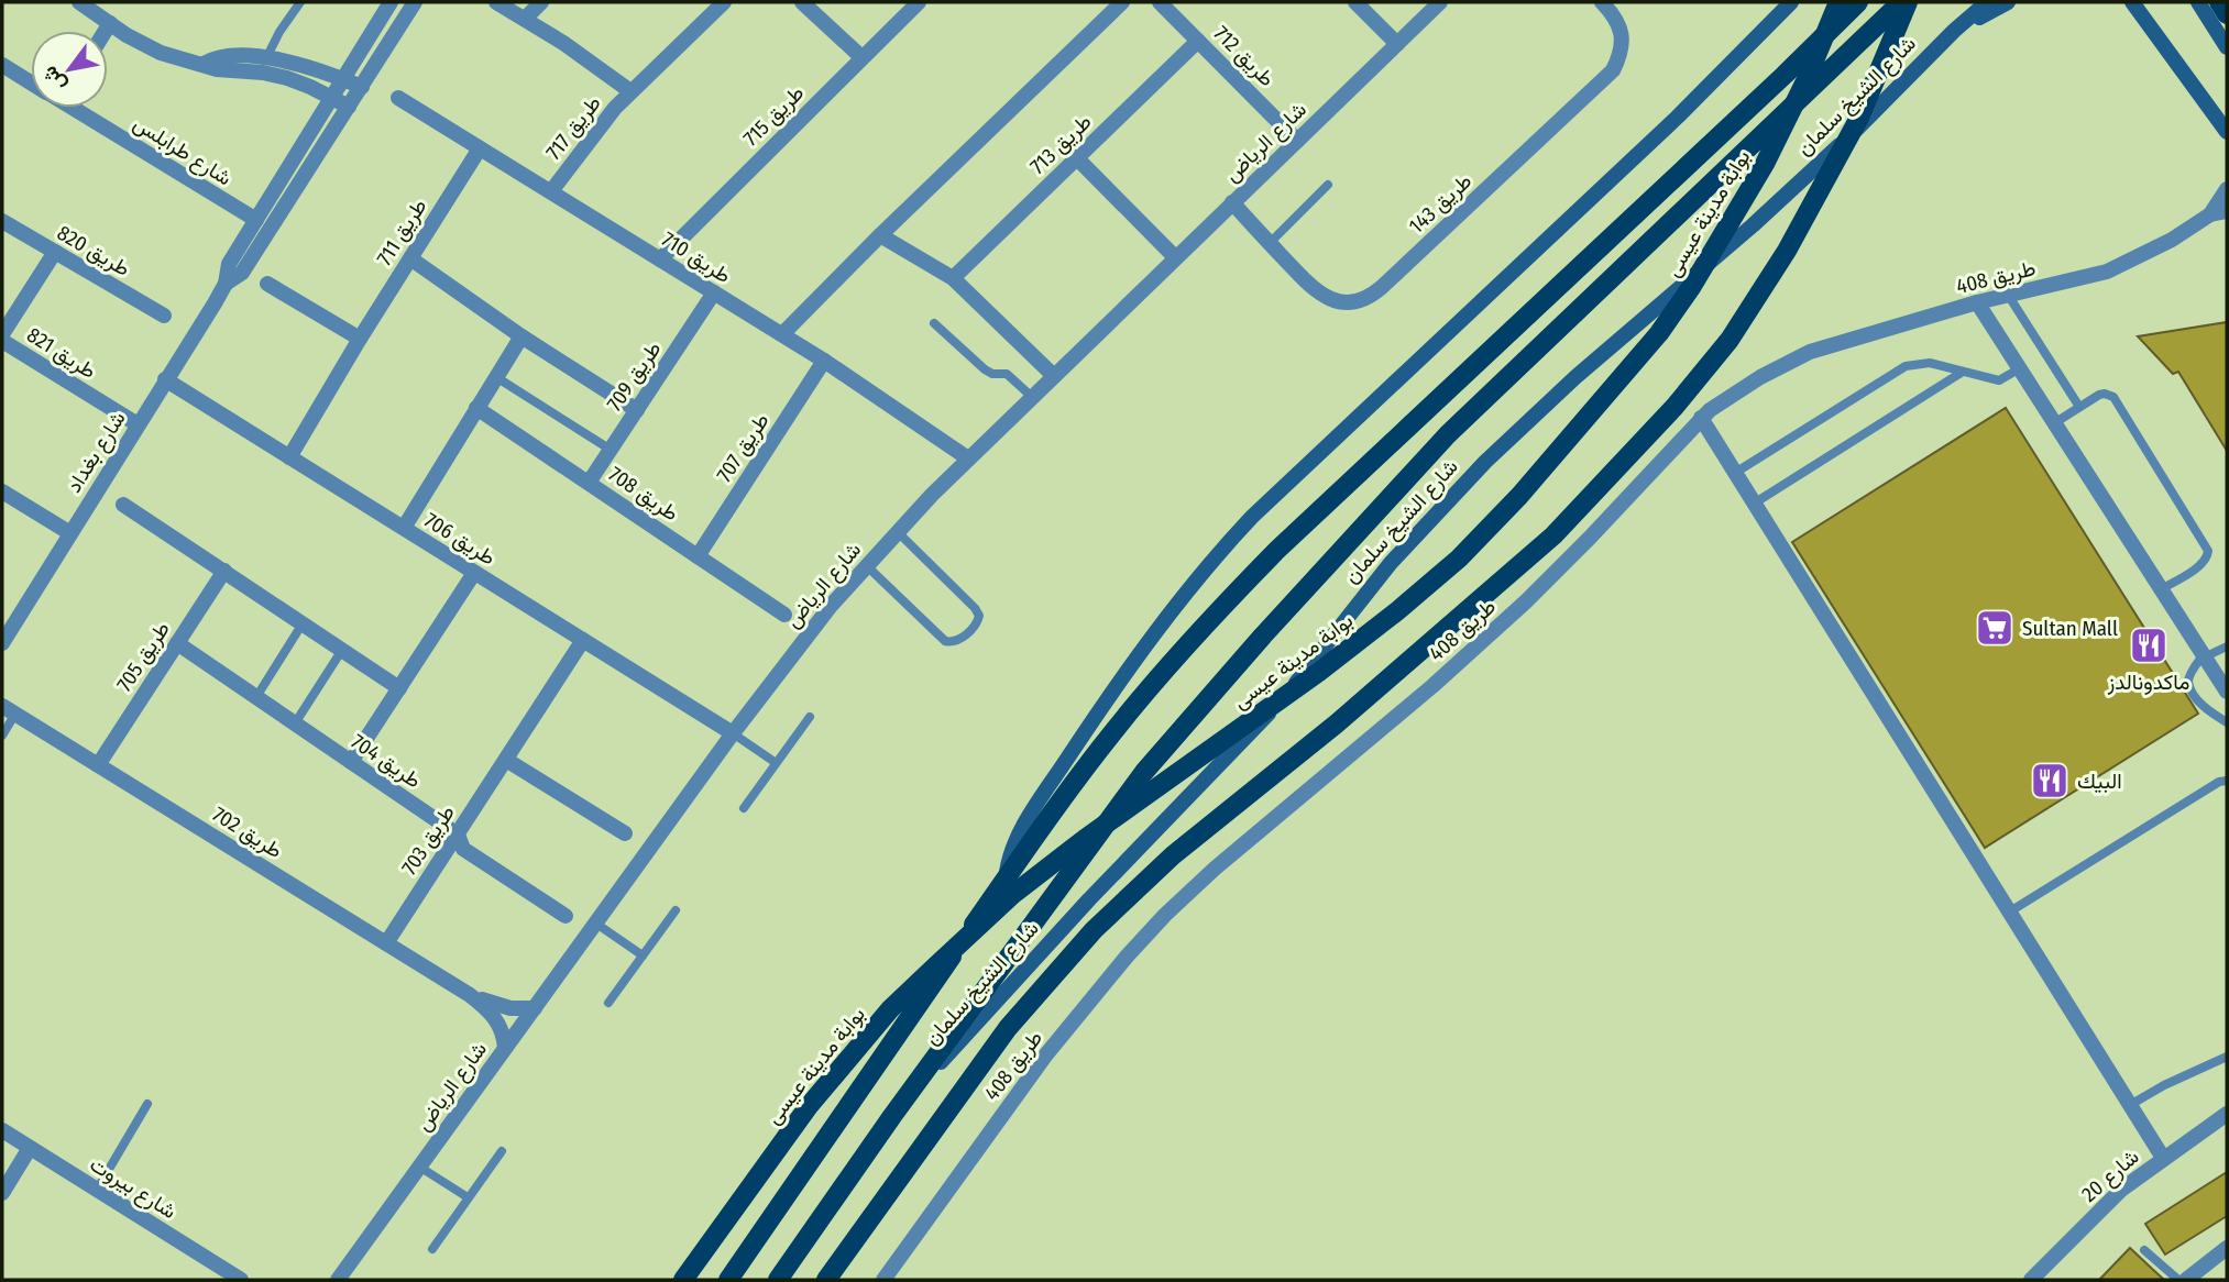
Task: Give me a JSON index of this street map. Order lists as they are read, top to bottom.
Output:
{
  "streets": {
    "main road": ["شارع الشيخ سلمان", "بوابة مدينة عيسى"],
    "street": [
      "طريق 712",
      "طريق 715",
      "طريق 717",
      "شارع الرياض",
      "طريق 713",
      "شارع طرابلس",
      "طريق 143",
      "طريق 711",
      "طريق 820",
      "طريق 710",
      "طريق 408",
      "طريق 821",
      "طريق 709",
      "طريق 707",
      "شارع بغداد",
      "طريق 708",
      "طريق 706",
      "طريق 705",
      "طريق 704",
      "طريق 702",
      "طريق 703",
      "شارع 20",
      "شارع بيروت"
    ]
  },
  "crossings": [
    ["طريق 712", "شارع الرياض"],
    ["طريق 712", "طريق 713"],
    ["طريق 715", "طريق 710"],
    ["طريق 717", "طريق 710"],
    ["شارع الرياض", "طريق 143"],
    ["شارع الرياض", "طريق 710"],
    ["شارع الرياض", "طريق 706"],
    ["شارع الرياض", "طريق 702"],
    ["شارع طرابلس", "شارع بغداد"],
    ["طريق 711", "طريق 710"],
    ["طريق 711", "طريق 706"],
    ["طريق 820", "طريق 821"],
    ["طريق 710", "طريق 709"],
    ["طريق 710", "طريق 707"],
    ["طريق 821", "شارع بغداد"],
    ["طريق 709", "طريق 708"],
    ["طريق 707", "طريق 708"],
    ["شارع بغداد", "طريق 706"],
    ["طريق 706", "طريق 703"],
    ["طريق 705", "طريق 704"],
    ["طريق 705", "طريق 702"],
    ["طريق 704", "طريق 703"],
    ["طريق 702", "طريق 703"]
  ],
  "places": {
    "supermarket": ["Sultan Mall"],
    "restaurant": ["ماكدونالدز", "البيك"]
  },
  "north": "bottom left"
}
